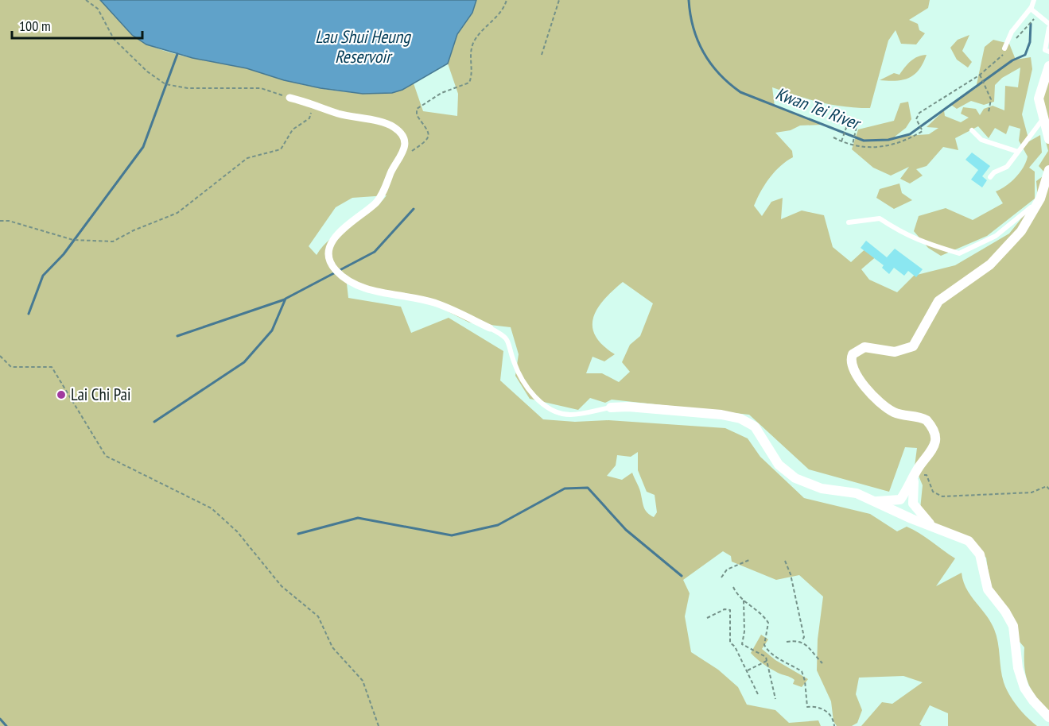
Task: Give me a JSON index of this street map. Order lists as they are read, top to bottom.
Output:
{
  "water": ["Lau Shui Heung Reservoir", "Kwan Tei River"],
  "places": ["Lai Chi Pai"],
  "scale_bar": "100 m"
}
